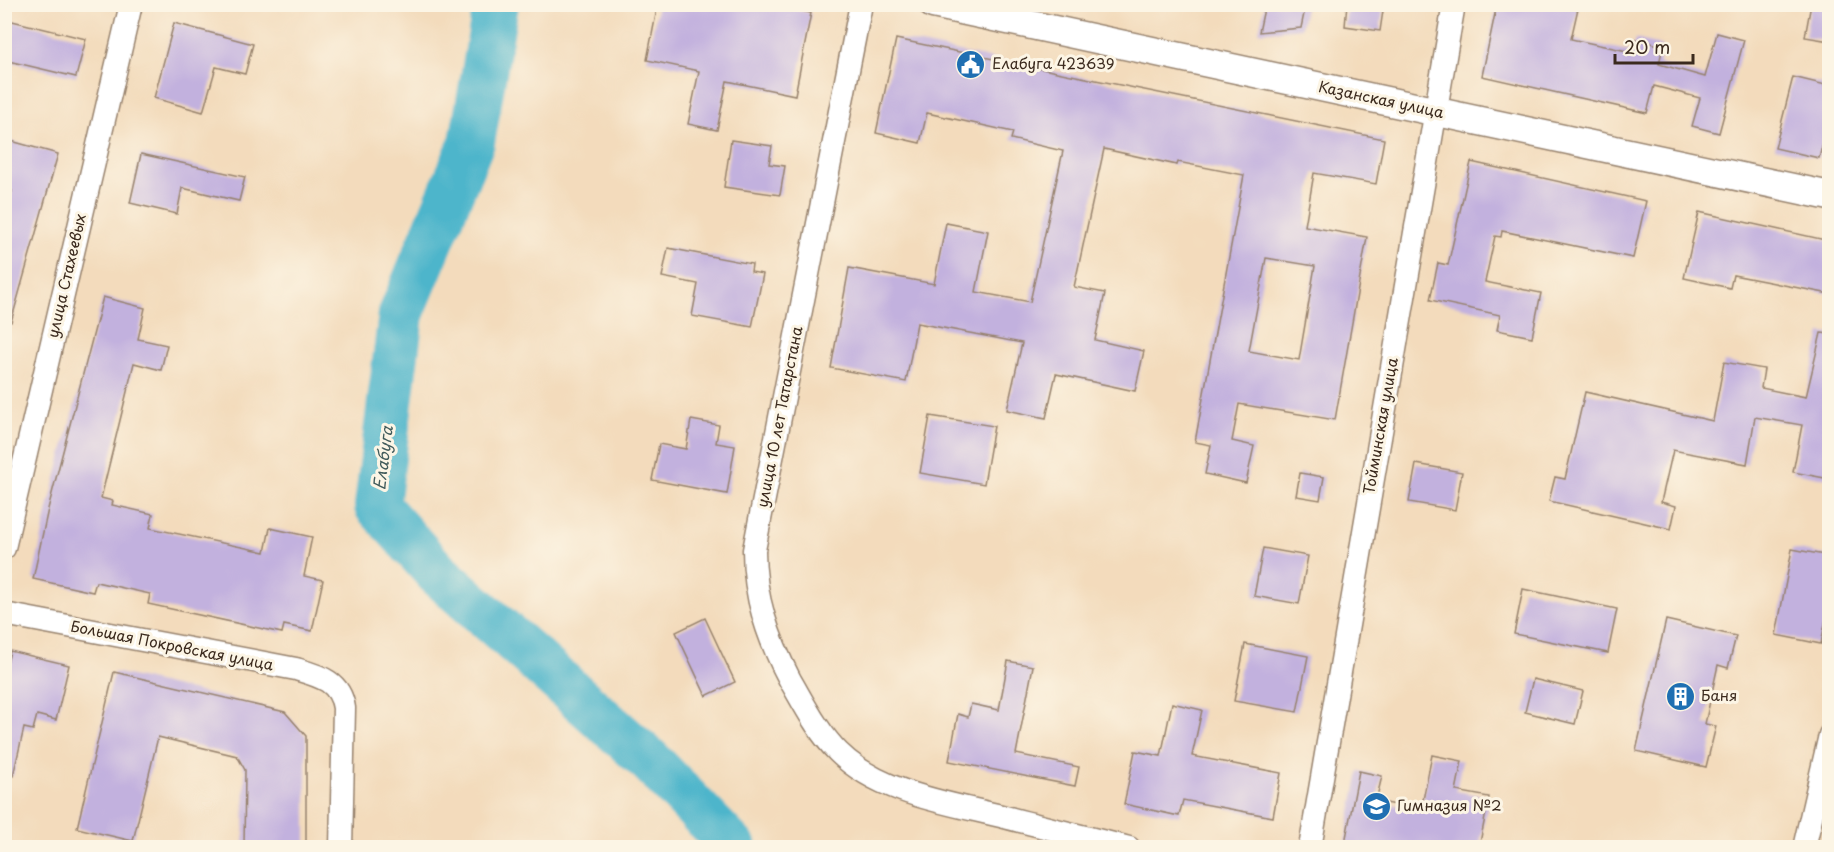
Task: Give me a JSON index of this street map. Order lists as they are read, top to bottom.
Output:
{
  "streets": {
    "street": [
      "Казанская улица",
      "улица Стахеевых",
      "улица 10 лет Татарстана",
      "Тойминская улица",
      "Большая Покровская улица"
    ]
  },
  "crossings": [
    ["Казанская улица", "Тойминская улица"]
  ],
  "water": ["Елабуга"],
  "places": {
    "public building": ["Елабуга 423639"],
    "building": ["Баня"],
    "school or university": ["Гимназия №2"]
  },
  "scale_bar": "20 m"
}
